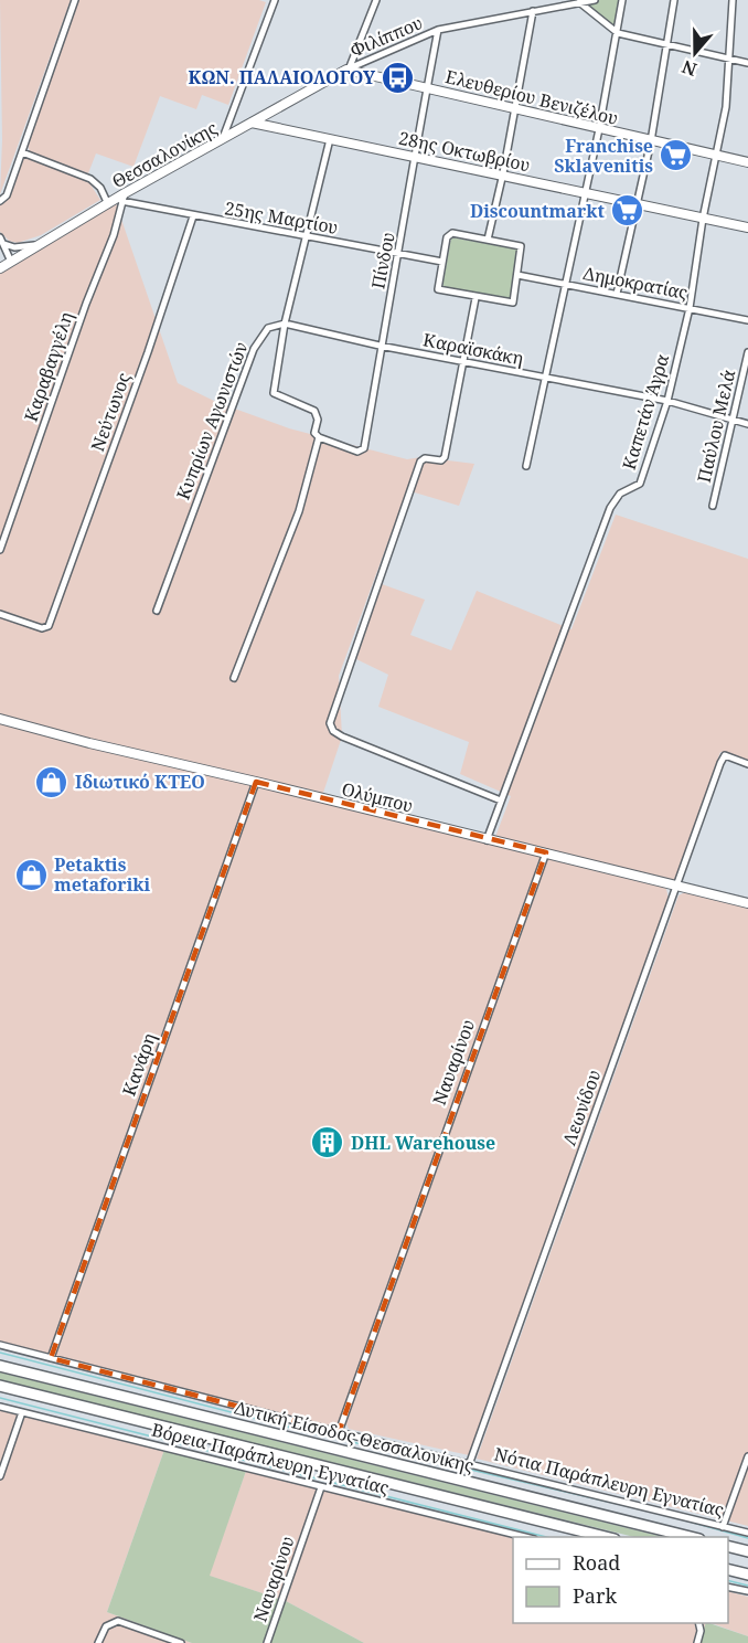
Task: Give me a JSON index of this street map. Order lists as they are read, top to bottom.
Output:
{
  "streets": {
    "highway": ["Δυτική Είσοδος Θεσσαλονίκης"],
    "main road": [
      "Ελευθερίου Βενιζέλου",
      "28ης Οκτωβρίου",
      "Θεσσαλονίκης",
      "Ολύμπου"
    ],
    "street": [
      "Φιλίππου",
      "25ης Μαρτίου",
      "Πίνδου",
      "Δημοκρατίας",
      "Καραϊσκάκη",
      "Καραβαγγέλη",
      "Νεύτωνος",
      "Καπετάν Άγρα",
      "Κυπρίων Αγωνιστών",
      "Παύλου Μελά",
      "Ναυαρίνου",
      "Κανάρη",
      "Λεωνίδου",
      "Βόρεια Παράπλευρη Εγνατίας",
      "Νότια Παράπλευρη Εγνατίας"
    ]
  },
  "crossings": [
    ["Φιλίππου", "Ελευθερίου Βενιζέλου"],
    ["Φιλίππου", "Θεσσαλονίκης"],
    ["Φιλίππου", "Πίνδου"],
    ["Ελευθερίου Βενιζέλου", "Θεσσαλονίκης"],
    ["Ελευθερίου Βενιζέλου", "Πίνδου"],
    ["Ελευθερίου Βενιζέλου", "Καπετάν Άγρα"],
    ["28ης Οκτωβρίου", "Θεσσαλονίκης"],
    ["28ης Οκτωβρίου", "Πίνδου"],
    ["28ης Οκτωβρίου", "Καπετάν Άγρα"],
    ["Θεσσαλονίκης", "25ης Μαρτίου"],
    ["Θεσσαλονίκης", "Καραβαγγέλη"],
    ["25ης Μαρτίου", "Πίνδου"],
    ["25ης Μαρτίου", "Καραβαγγέλη"],
    ["25ης Μαρτίου", "Νεύτωνος"],
    ["Πίνδου", "Καραϊσκάκη"],
    ["Δημοκρατίας", "Καπετάν Άγρα"],
    ["Καραϊσκάκη", "Καπετάν Άγρα"],
    ["Καραϊσκάκη", "Κυπρίων Αγωνιστών"],
    ["Καραϊσκάκη", "Παύλου Μελά"],
    ["Καπετάν Άγρα", "Ολύμπου"],
    ["Ολύμπου", "Ναυαρίνου"],
    ["Ολύμπου", "Κανάρη"],
    ["Ολύμπου", "Λεωνίδου"],
    ["Ναυαρίνου", "Βόρεια Παράπλευρη Εγνατίας"],
    ["Ναυαρίνου", "Νότια Παράπλευρη Εγνατίας"],
    ["Κανάρη", "Νότια Παράπλευρη Εγνατίας"],
    ["Λεωνίδου", "Νότια Παράπλευρη Εγνατίας"]
  ],
  "places": {
    "bus stop": ["ΚΩΝ. ΠΑΛΑΙΟΛΟΓΟΥ"],
    "supermarket": ["Franchise Sklavenitis", "Discountmarkt"],
    "shop": ["Ιδιωτικό ΚΤΕΟ", "Petaktis metaforiki"],
    "building": ["DHL Warehouse"]
  },
  "legend": ["Road", "Park"],
  "north": "bottom"
}
